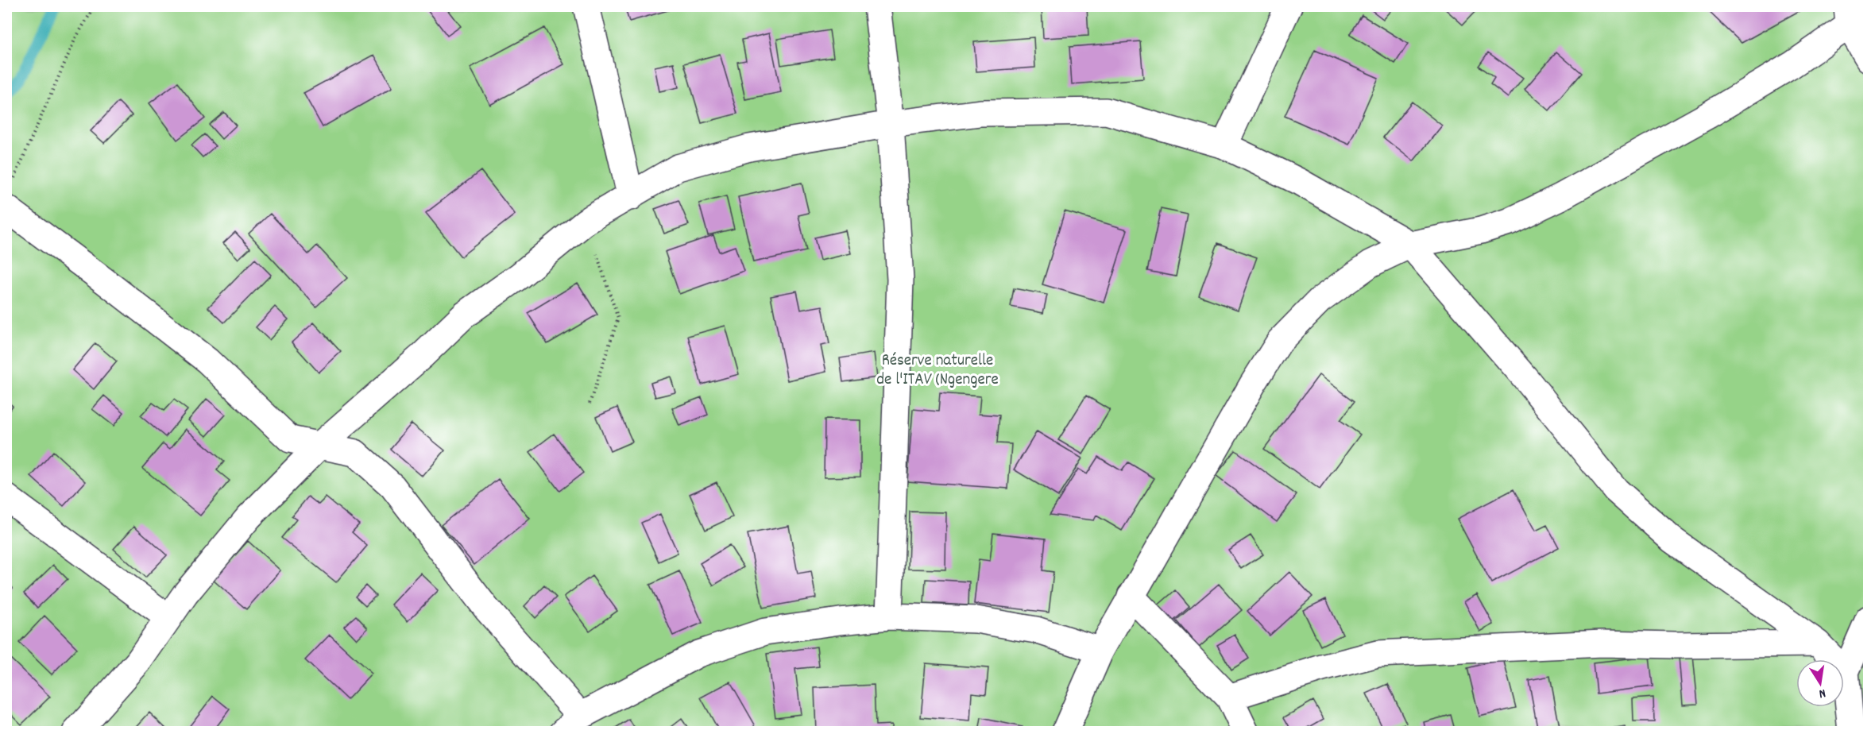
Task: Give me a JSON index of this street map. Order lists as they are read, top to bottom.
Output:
{
  "parks": ["Réserve naturelle de l'ITAV (Ngengere"],
  "north": "bottom"
}
